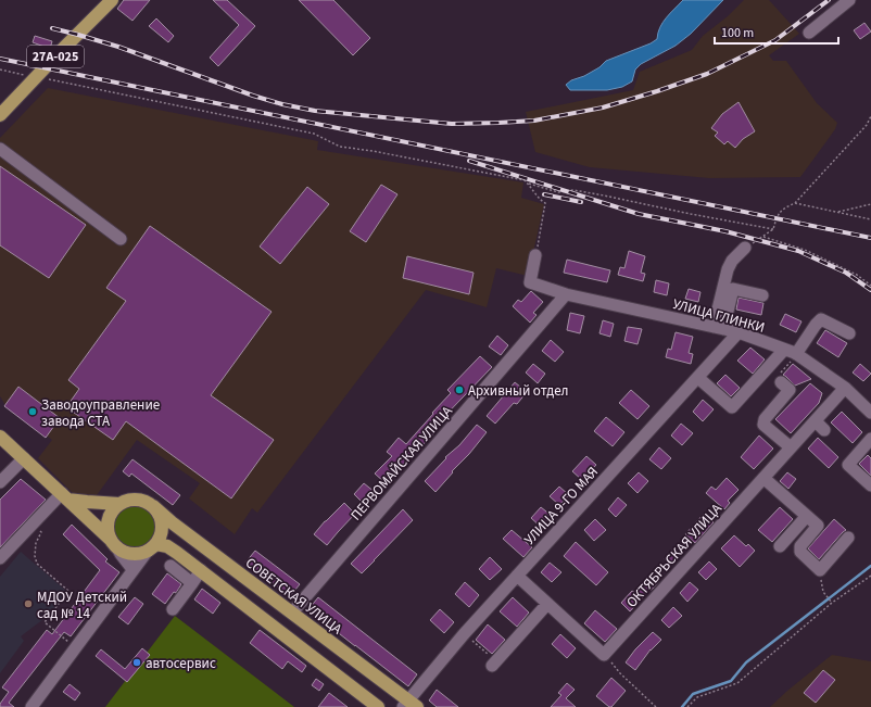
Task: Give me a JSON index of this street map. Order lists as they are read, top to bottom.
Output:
{
  "streets": {
    "main road": ["27А-025", "СОВЕТСКАЯ УЛИЦА"],
    "street": [
      "УЛИЦА ГЛИНКИ",
      "ПЕРВОМАЙСКАЯ УЛИЦА",
      "УЛИЦА 9-ГО МАЯ",
      "ОКТЯБРЬСКАЯ УЛИЦА"
    ]
  },
  "crossings": [
    ["УЛИЦА ГЛИНКИ", "ПЕРВОМАЙСКАЯ УЛИЦА"],
    ["УЛИЦА ГЛИНКИ", "УЛИЦА 9-ГО МАЯ"],
    ["УЛИЦА ГЛИНКИ", "ОКТЯБРЬСКАЯ УЛИЦА"],
    ["ПЕРВОМАЙСКАЯ УЛИЦА", "СОВЕТСКАЯ УЛИЦА"],
    ["УЛИЦА 9-ГО МАЯ", "СОВЕТСКАЯ УЛИЦА"]
  ],
  "places": [
    "Архивный отдел",
    "Заводоуправление завода СТА",
    "МДОУ Детский сад № 14",
    "автосервис"
  ],
  "scale_bar": "100 m"
}
